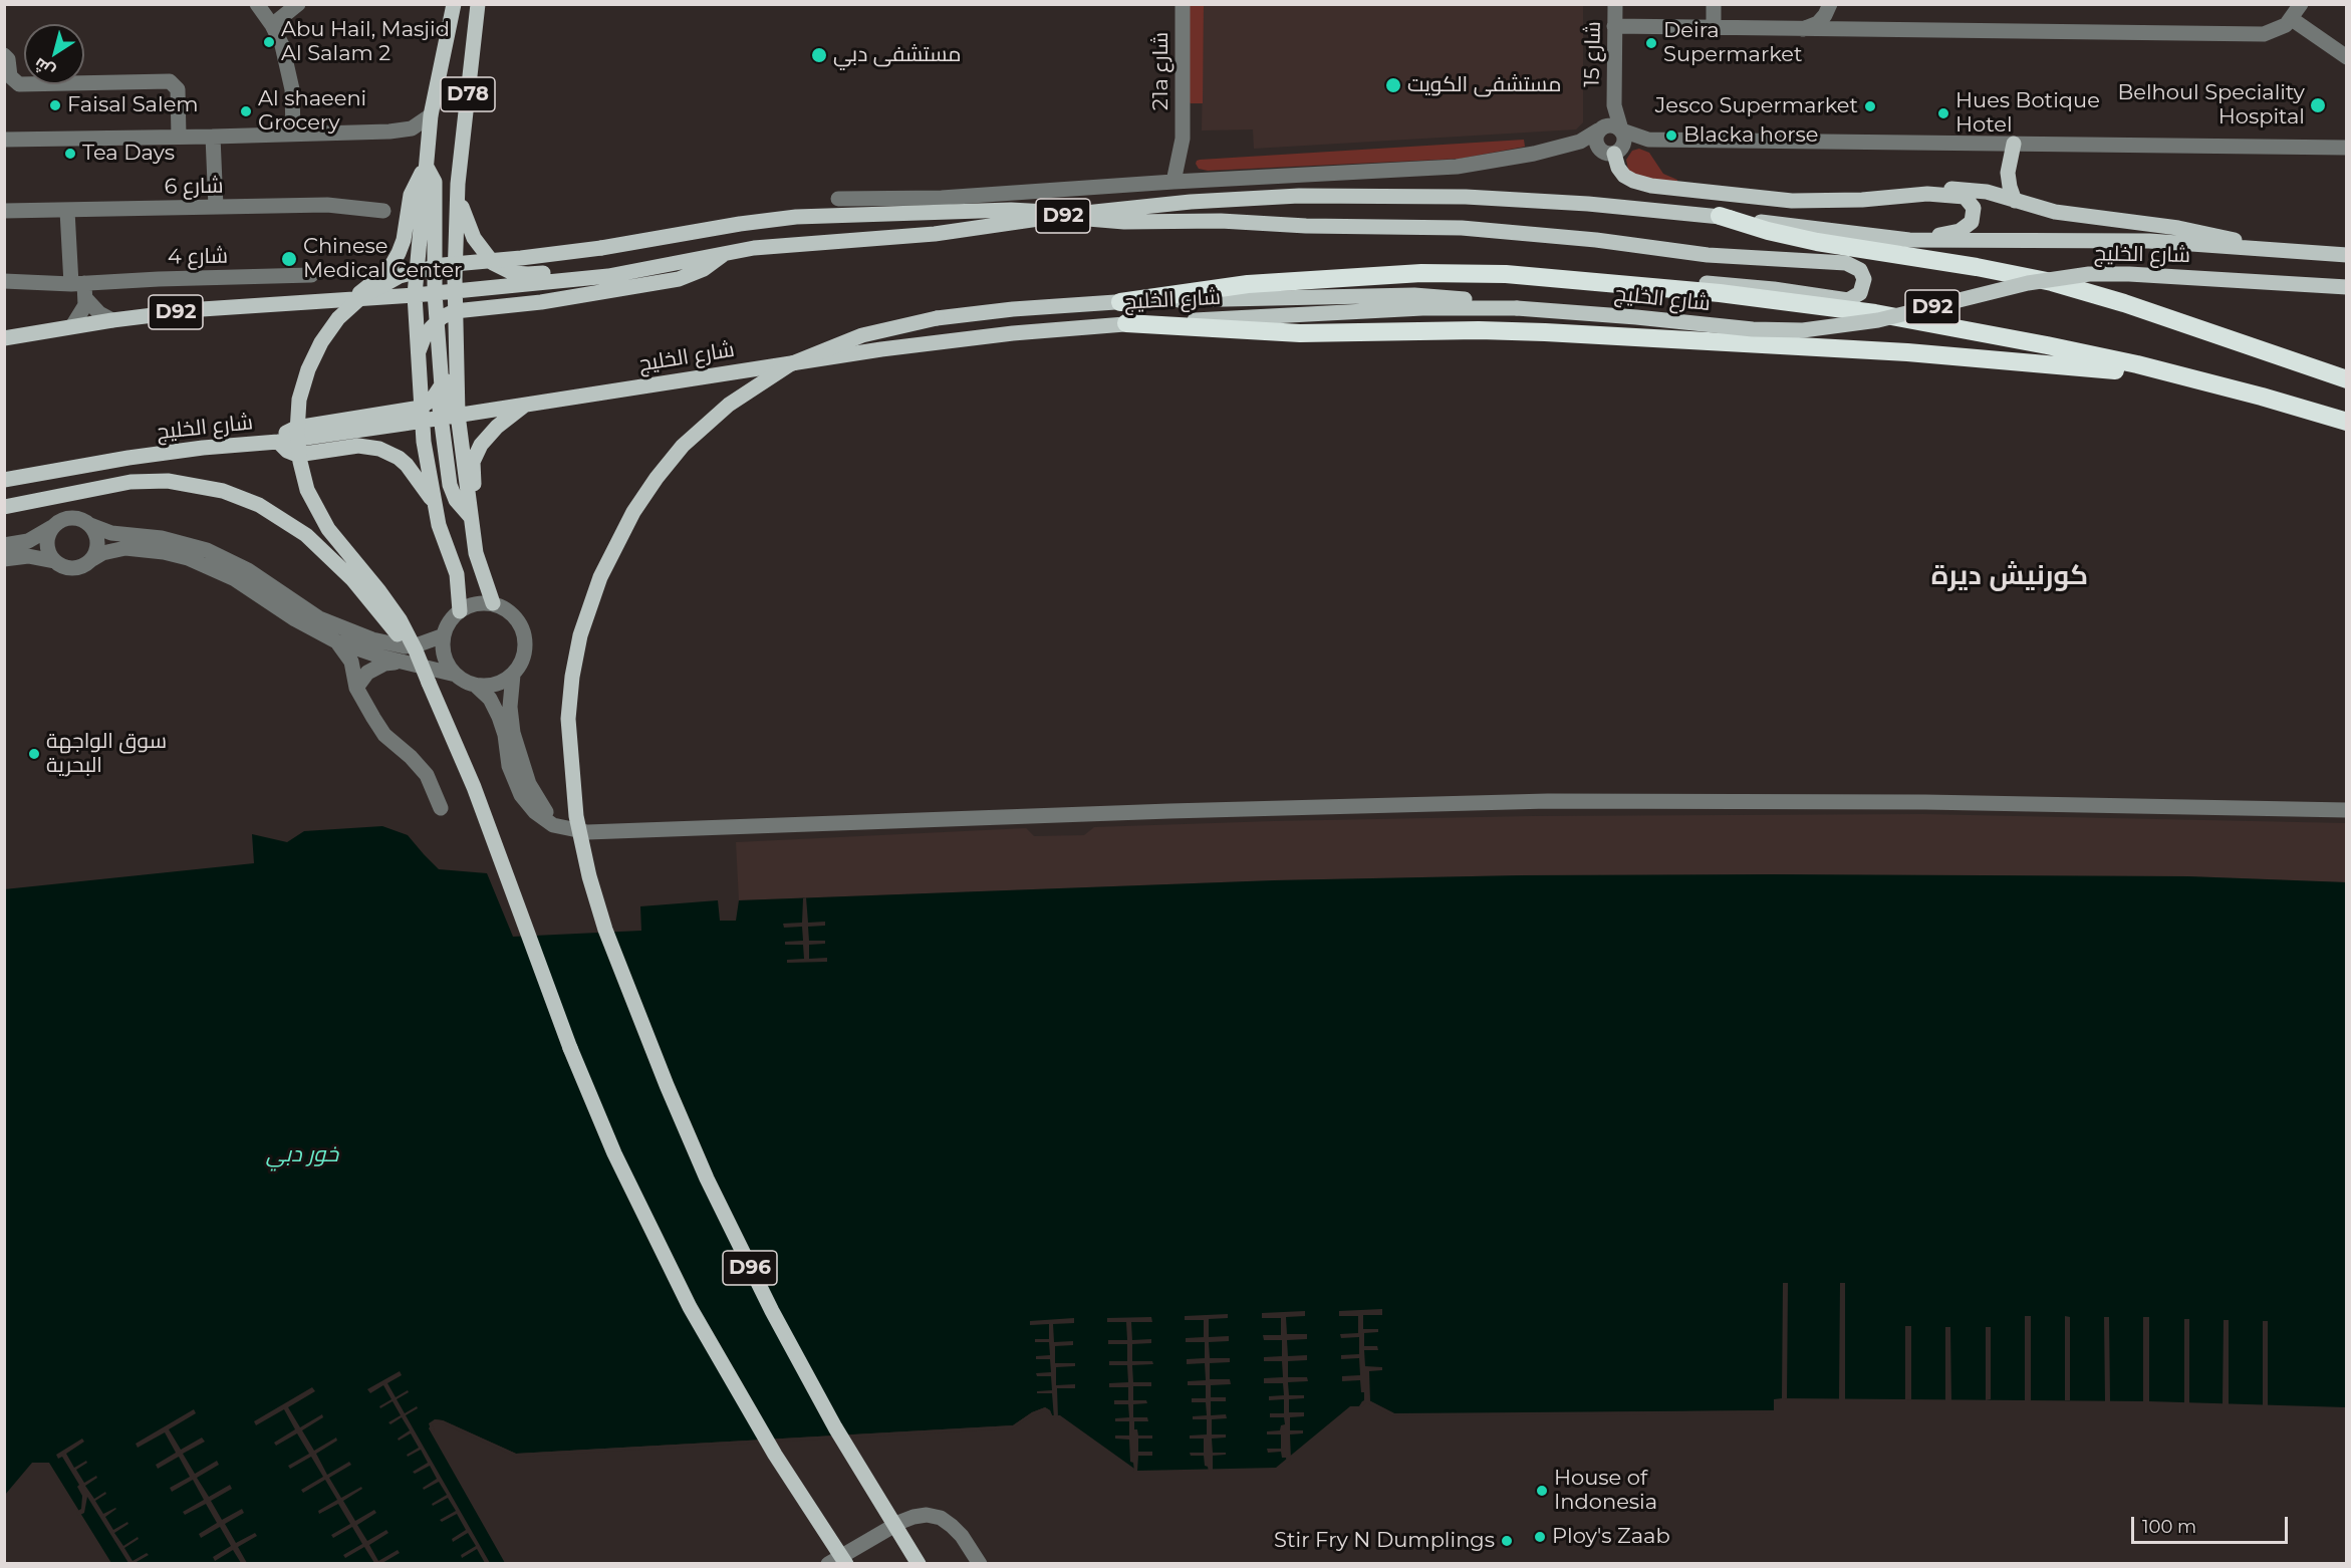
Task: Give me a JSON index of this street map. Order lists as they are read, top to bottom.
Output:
{
  "streets": {
    "main road": [
      "D78",
      "D92",
      "شارع الخليج",
      "D96"
    ],
    "street": [
      "شارع 15",
      "21a شارع",
      "شارع 6",
      "شارع 4"
    ]
  },
  "crossings": [
    ["D78", "شارع الخليج"]
  ],
  "districts": ["كورنيش ديرة"],
  "water": ["خور دبي"],
  "places": [
    "Abu Hail, Masjid Al Salam 2",
    "Deira Supermarket",
    "مستشفى دبي",
    "مستشفى الكويت",
    "Faisal Salem",
    "Belhoul Speciality Hospital",
    "Jesco Supermarket",
    "Al shaeeni Grocery",
    "Hues Botique Hotel",
    "Blacka horse",
    "Tea Days",
    "Chinese Medical Center",
    "سوق الواجهة البحرية",
    "House of Indonesia",
    "Ploy's Zaab",
    "Stir Fry N Dumplings"
  ],
  "scale_bar": "100 m",
  "north": "bottom left"
}
